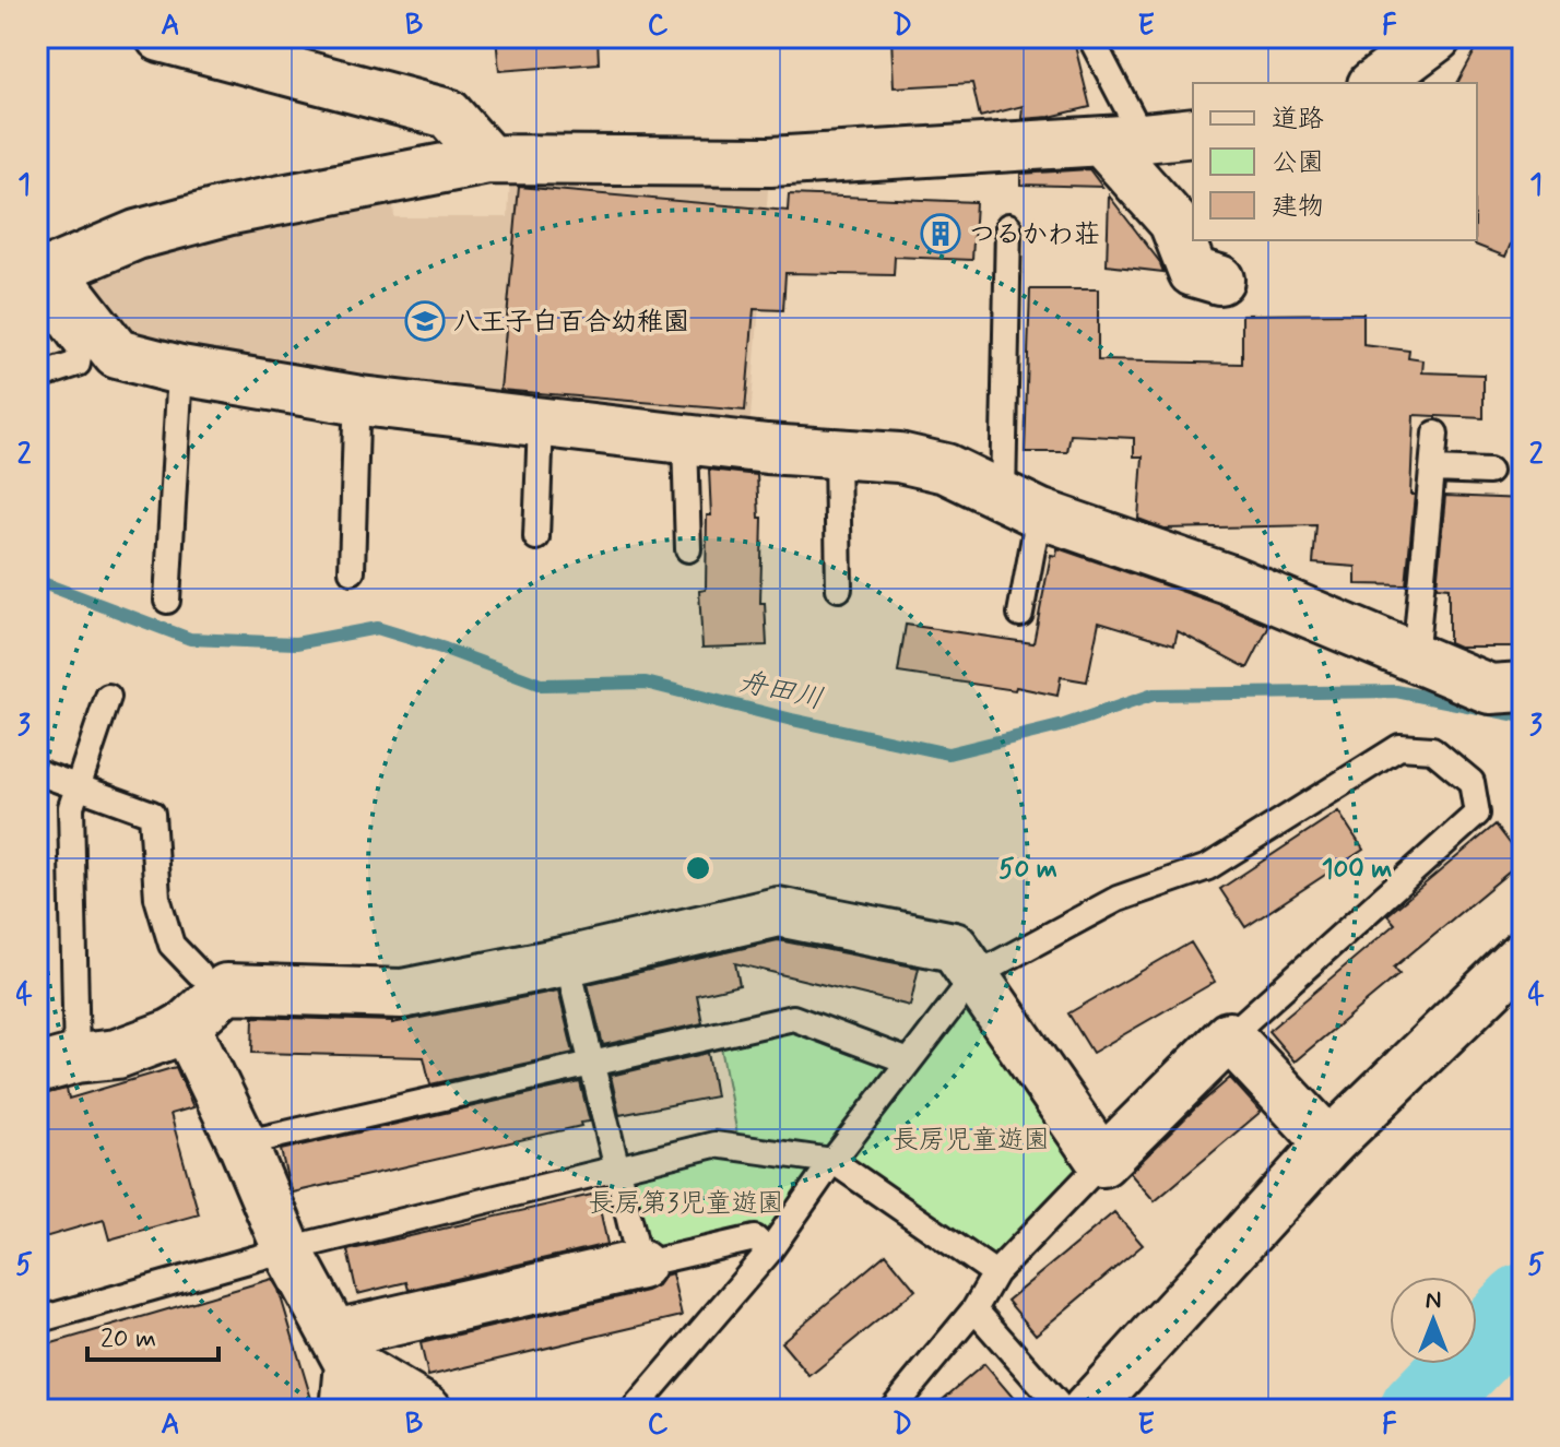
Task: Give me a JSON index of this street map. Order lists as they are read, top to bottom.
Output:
{
  "water": ["舟田川"],
  "parks": ["長房児童遊園", "長房第3児童遊園"],
  "places": {
    "building": ["つるかわ荘"],
    "school or university": ["八王子白百合幼稚園"]
  },
  "legend": ["道路", "公園", "建物"],
  "scale_bar": "20 m",
  "north": "top",
  "grid": {
    "columns": [
      "A",
      "B",
      "C",
      "D",
      "E",
      "F"
    ],
    "rows": [
      "1",
      "2",
      "3",
      "4",
      "5"
    ]
  },
  "rings": ["50 m", "100 m"]
}
